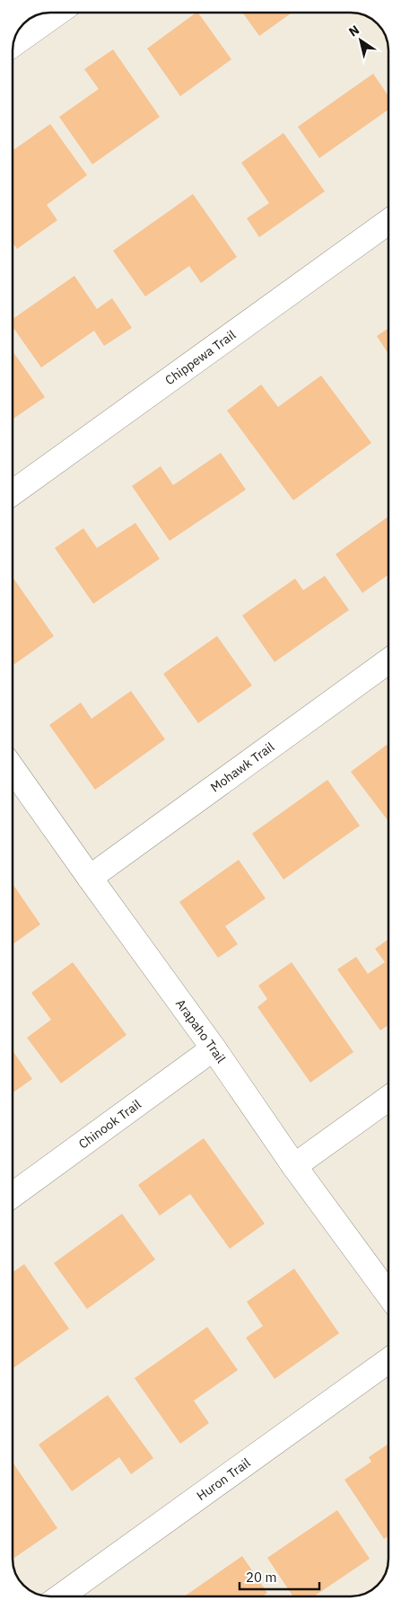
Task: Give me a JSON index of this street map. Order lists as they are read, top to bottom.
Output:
{
  "streets": {
    "street": [
      "Chippewa Trail",
      "Mohawk Trail",
      "Arapaho Trail",
      "Chinook Trail",
      "Huron Trail"
    ]
  },
  "crossings": [
    ["Mohawk Trail", "Arapaho Trail"],
    ["Arapaho Trail", "Chinook Trail"]
  ],
  "scale_bar": "20 m",
  "north": "top left"
}
